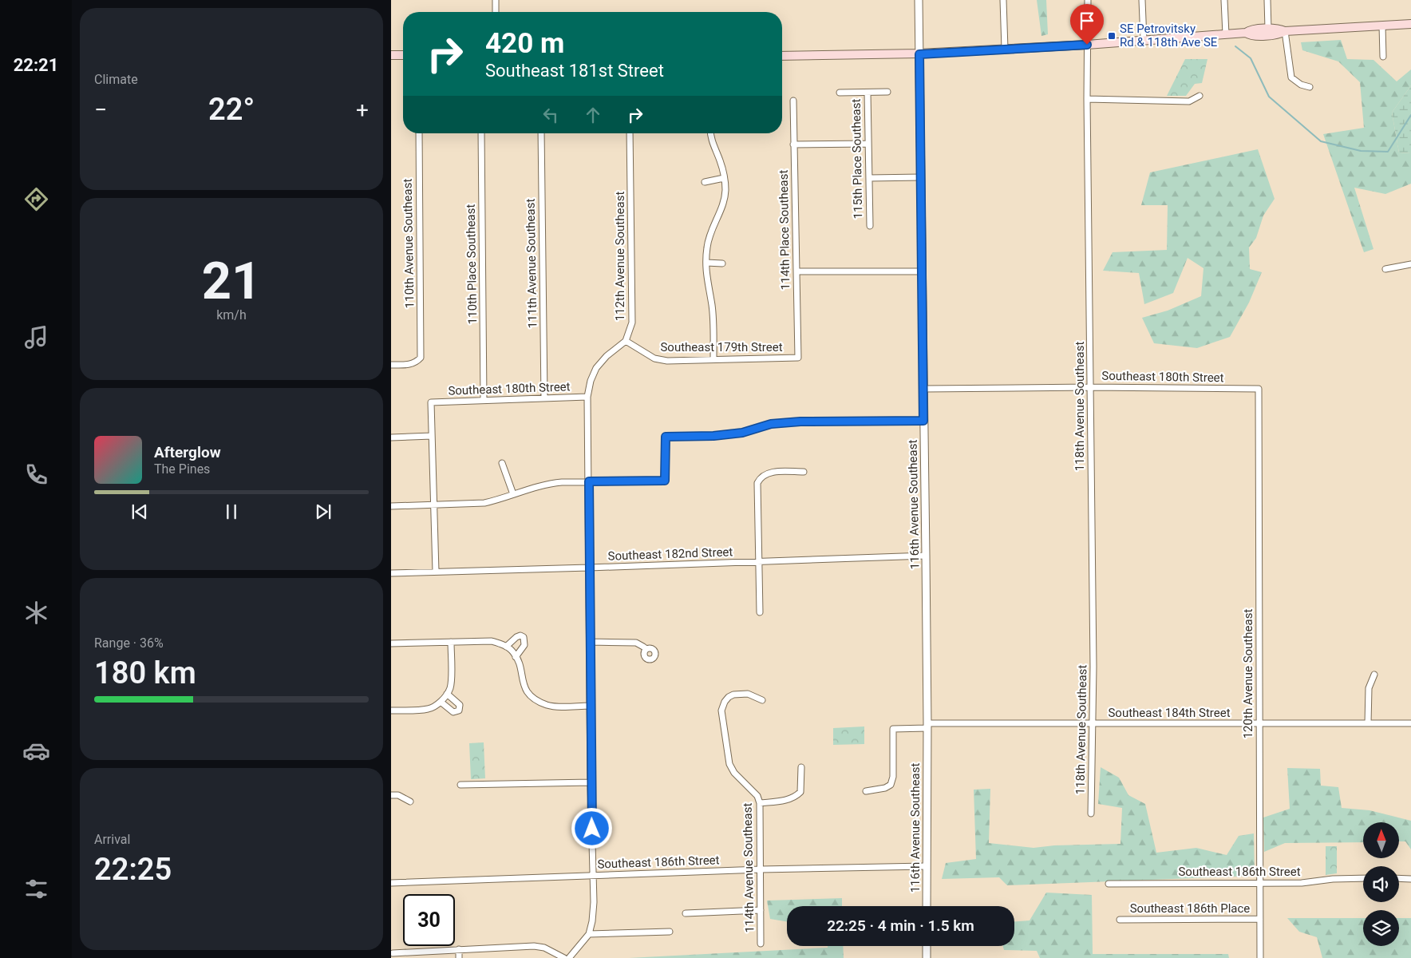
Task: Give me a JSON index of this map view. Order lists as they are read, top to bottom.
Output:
{
  "streets": {
    "street": [
      "115th Place Southeast",
      "114th Place Southeast",
      "110th Avenue Southeast",
      "112th Avenue Southeast",
      "111th Avenue Southeast",
      "110th Place Southeast",
      "Southeast 179th Street",
      "Southeast 180th Street",
      "118th Avenue Southeast",
      "116th Avenue Southeast",
      "Southeast 182nd Street",
      "120th Avenue Southeast",
      "Southeast 184th Street",
      "Southeast 186th Street",
      "114th Avenue Southeast",
      "Southeast 186th Place"
    ]
  },
  "crossings": [
    ["114th Place Southeast", "Southeast 179th Street"],
    ["112th Avenue Southeast", "Southeast 179th Street"],
    ["111th Avenue Southeast", "Southeast 180th Street"],
    ["110th Place Southeast", "Southeast 180th Street"],
    ["Southeast 180th Street", "118th Avenue Southeast"],
    ["Southeast 180th Street", "116th Avenue Southeast"],
    ["Southeast 180th Street", "120th Avenue Southeast"],
    ["118th Avenue Southeast", "Southeast 184th Street"],
    ["116th Avenue Southeast", "Southeast 182nd Street"],
    ["116th Avenue Southeast", "Southeast 184th Street"],
    ["116th Avenue Southeast", "Southeast 186th Street"],
    ["120th Avenue Southeast", "Southeast 184th Street"],
    ["120th Avenue Southeast", "Southeast 186th Street"],
    ["120th Avenue Southeast", "Southeast 186th Place"],
    ["Southeast 186th Street", "114th Avenue Southeast"]
  ],
  "places": {
    "transit": ["SE Petrovitsky Rd & 118th Ave SE"]
  },
  "north": "top",
  "page": {
    "tabs": "22:21",
    "tile": [
      "Climate",
      ["21", "km/h"],
      ["Range · 36%", "180 km"],
      ["Arrival", "22:25"]
    ],
    "turn": ["420 m", "Southeast 181st Street"],
    "heat": ["−", "22°", "+"],
    "song": ["Afterglow", "The Pines"],
    "limit": "30",
    "trip": "22:25 · 4 min · 1.5 km"
  }
}
